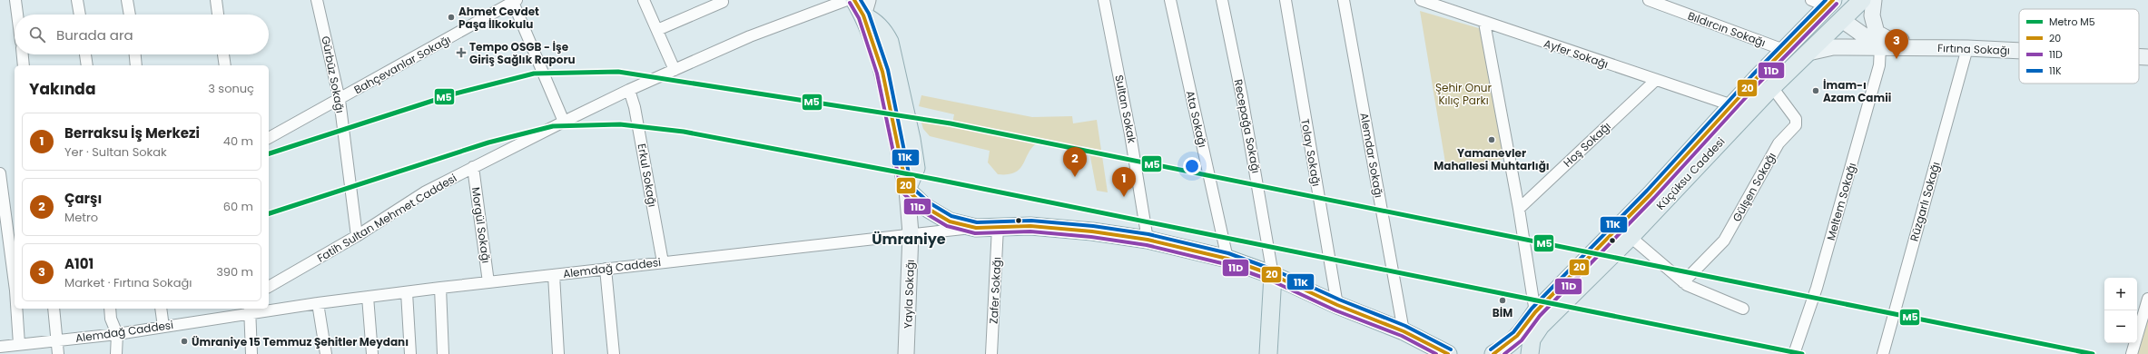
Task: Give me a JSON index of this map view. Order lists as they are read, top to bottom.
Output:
{
  "streets": {
    "main road": [
      "Fırtına Sokağı",
      "Küçüksu Caddesi",
      "Alemdağ Caddesi",
      "Yayla Sokağı"
    ],
    "street": [
      "Bıldırcın Sokağı",
      "Ayfer Sokağı",
      "Bahçevanlar Sokağı",
      "Gürbüz Sokağı",
      "Sultan Sokak",
      "Ata Sokağı",
      "Recepağa Sokağı",
      "Hoş Sokağı",
      "Tolay Sokağı",
      "Alemdar Sokağı",
      "Erkul Sokağı",
      "Gülşen Sokağı",
      "Meltem Sokağı",
      "Rüzgarlı Sokağı",
      "Fatih Sultan Mehmet Caddesi",
      "Morgül Sokağı",
      "Zafer Sokağı"
    ]
  },
  "crossings": [
    ["Bıldırcın Sokağı", "Küçüksu Caddesi"],
    ["Fırtına Sokağı", "Küçüksu Caddesi"],
    ["Fırtına Sokağı", "Meltem Sokağı"],
    ["Fırtına Sokağı", "Rüzgarlı Sokağı"],
    ["Ayfer Sokağı", "Hoş Sokağı"],
    ["Ayfer Sokağı", "Küçüksu Caddesi"],
    ["Bahçevanlar Sokağı", "Gürbüz Sokağı"],
    ["Gürbüz Sokağı", "Fatih Sultan Mehmet Caddesi"],
    ["Sultan Sokak", "Alemdağ Caddesi"],
    ["Ata Sokağı", "Alemdağ Caddesi"],
    ["Recepağa Sokağı", "Alemdağ Caddesi"],
    ["Tolay Sokağı", "Alemdağ Caddesi"],
    ["Alemdar Sokağı", "Alemdağ Caddesi"],
    ["Küçüksu Caddesi", "Gülşen Sokağı"],
    ["Erkul Sokağı", "Fatih Sultan Mehmet Caddesi"],
    ["Erkul Sokağı", "Alemdağ Caddesi"],
    ["Fatih Sultan Mehmet Caddesi", "Morgül Sokağı"],
    ["Morgül Sokağı", "Alemdağ Caddesi"],
    ["Alemdağ Caddesi", "Zafer Sokağı"],
    ["Alemdağ Caddesi", "Yayla Sokağı"]
  ],
  "districts": ["Ümraniye"],
  "parks": ["Şehir Onur Kılıç Parkı"],
  "places": {
    "other": [
      "Ahmet Cevdet Paşa İlkokulu",
      "İmam-ı Azam Camii",
      "Yamanevler Mahallesi Muhtarlığı",
      "BİM",
      "Ümraniye 15 Temmuz Şehitler Meydanı"
    ],
    "health": ["Tempo OSGB - İşe Giriş Sağlık Raporu"]
  },
  "lines": [
    "transit line 20",
    "transit line 11K",
    "transit line 11D",
    "metro line M5"
  ],
  "legend": [
    "Metro M5",
    "20",
    "11D",
    "11K"
  ],
  "page": {
    "search": "Burada ara",
    "pins": ["3", "2", "1"],
    "heading": ["Yakında", "3 sonuç"],
    "list": [
      {
        "mark": "1",
        "name": "Berraksu İş Merkezi",
        "note": "Yer · Sultan Sokak",
        "value": "40 m"
      },
      {
        "mark": "2",
        "name": "Çarşı",
        "note": "Metro",
        "value": "60 m"
      },
      {
        "mark": "3",
        "name": "A101",
        "note": "Market · Fırtına Sokağı",
        "value": "390 m"
      }
    ],
    "map_buttons": ["+", "−"]
  }
}
